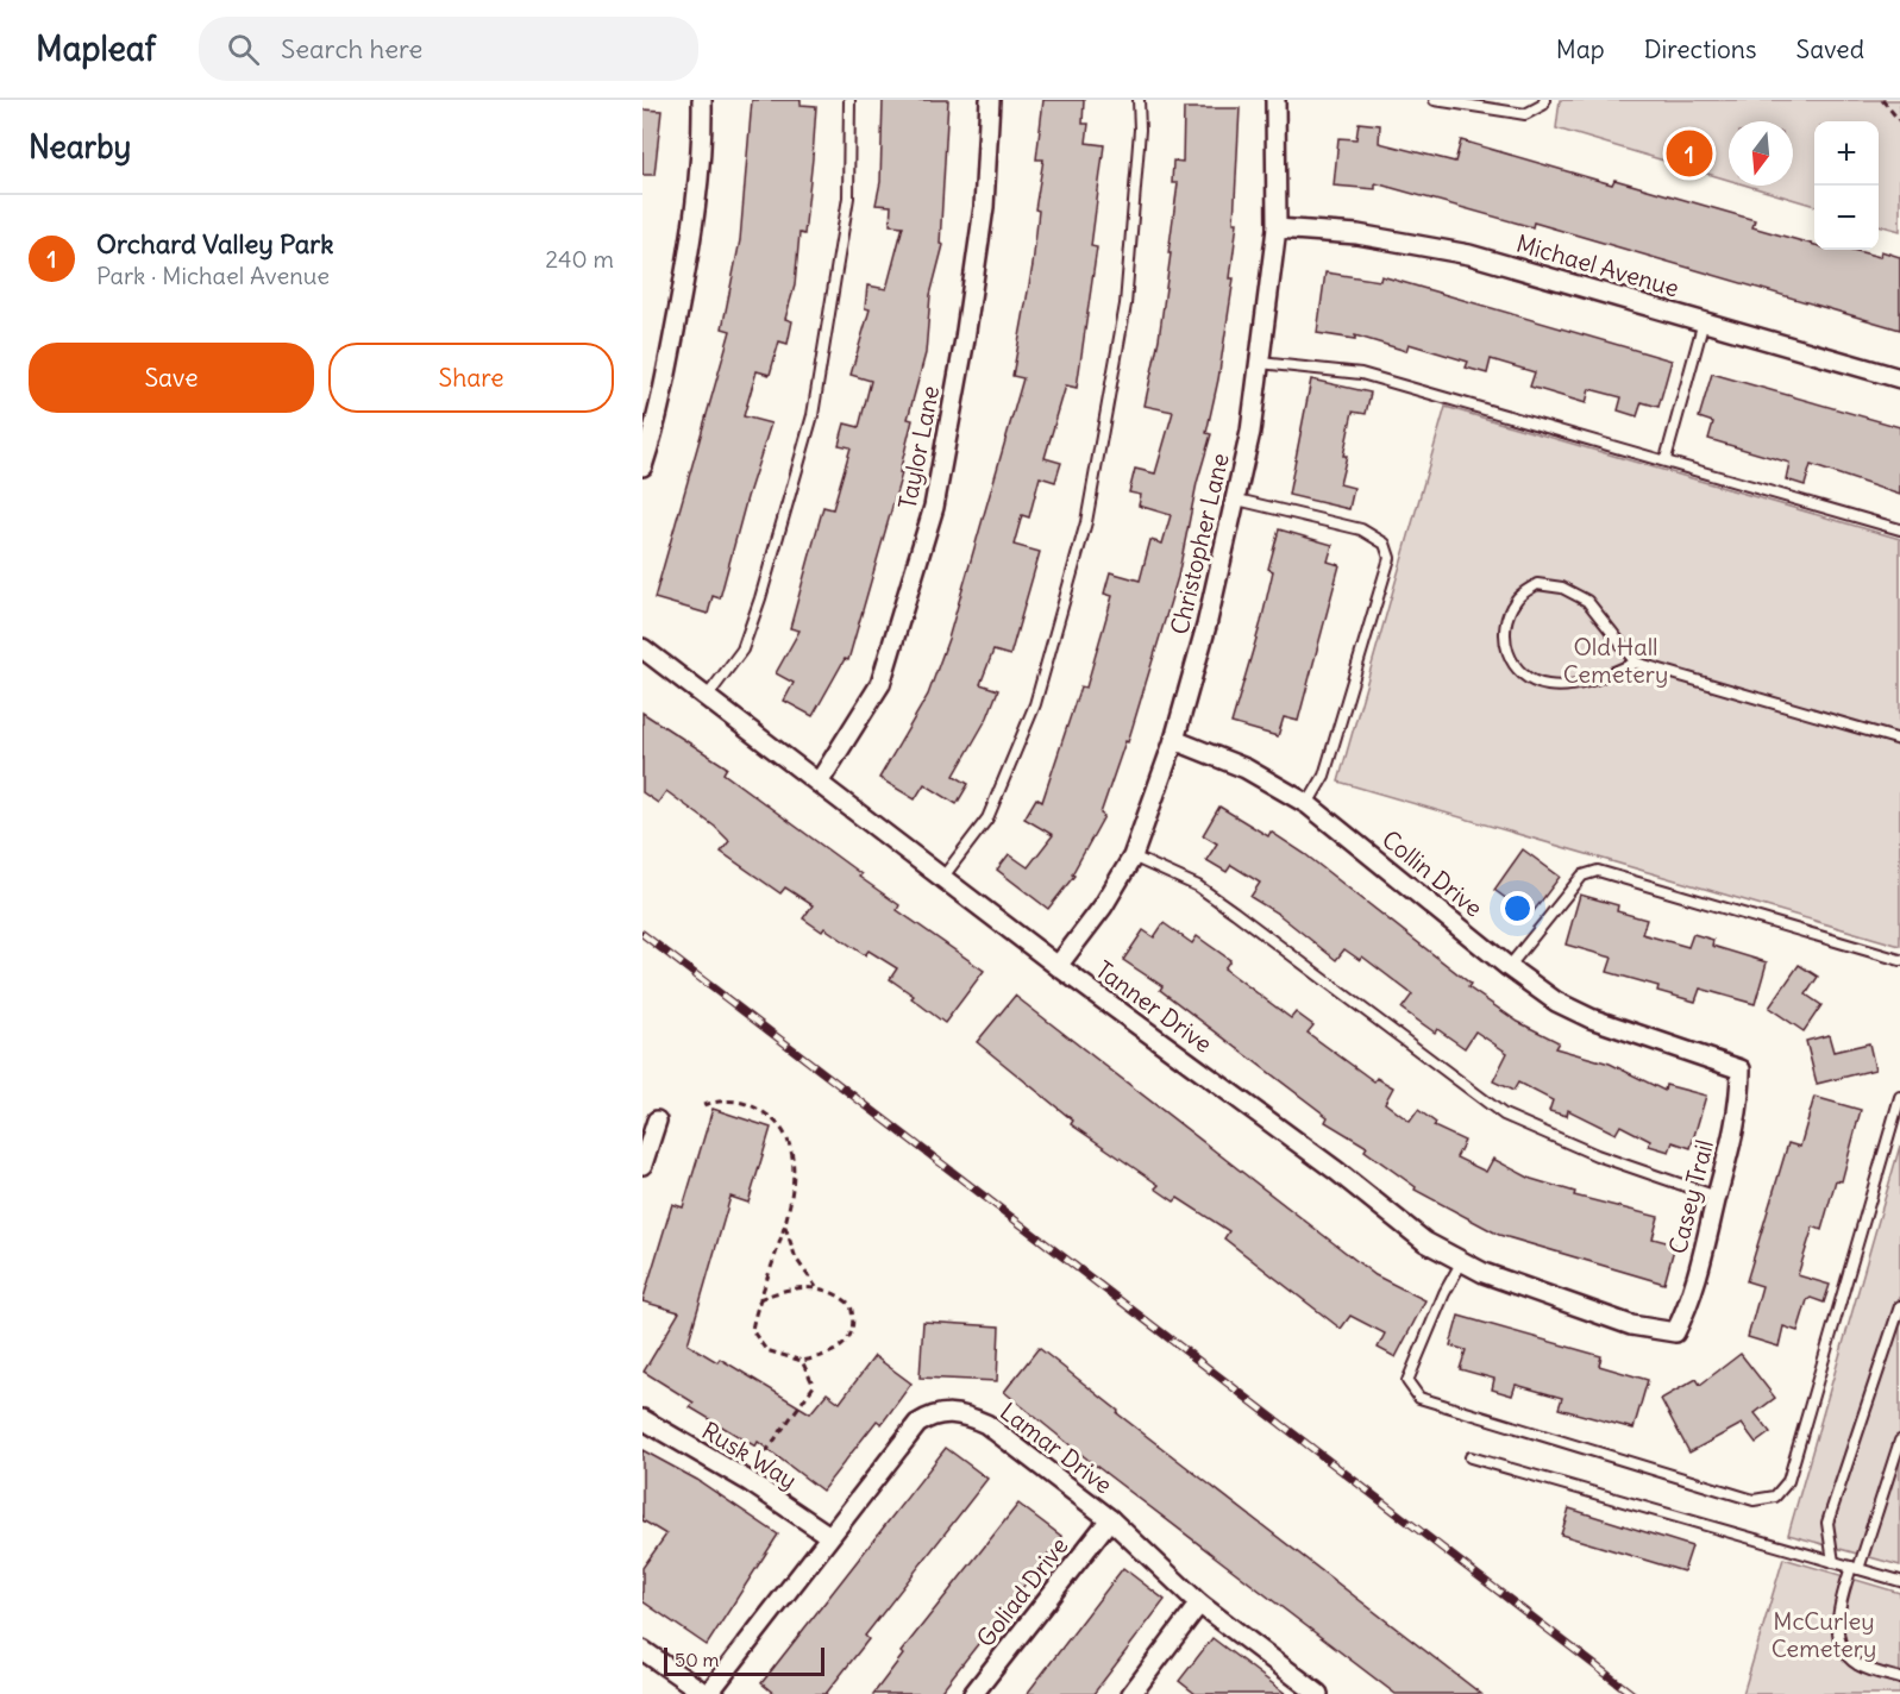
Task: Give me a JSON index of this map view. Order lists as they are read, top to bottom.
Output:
{
  "streets": {
    "street": [
      "Michael Avenue",
      "Taylor Lane",
      "Christopher Lane",
      "Collin Drive",
      "Tanner Drive",
      "Casey Trail",
      "Lamar Drive",
      "Rusk Way",
      "Goliad Drive"
    ]
  },
  "crossings": [
    ["Michael Avenue", "Christopher Lane"],
    ["Taylor Lane", "Tanner Drive"],
    ["Christopher Lane", "Collin Drive"],
    ["Christopher Lane", "Tanner Drive"],
    ["Collin Drive", "Casey Trail"],
    ["Tanner Drive", "Casey Trail"],
    ["Lamar Drive", "Rusk Way"],
    ["Lamar Drive", "Goliad Drive"]
  ],
  "parks": ["Old Hall Cemetery", "McCurley Cemetery"],
  "scale_bar": "50 m",
  "north": "bottom",
  "page": {
    "header": "Mapleaf",
    "search": "Search here",
    "nav": ["Map", "Directions", "Saved"],
    "heading": "Nearby",
    "map_buttons": ["+", "−"],
    "pins": "1",
    "list": [
      {
        "mark": "1",
        "name": "Orchard Valley Park",
        "note": "Park · Michael Avenue",
        "value": "240 m"
      }
    ],
    "buttons": ["Save", "Share"],
    "scale": "50 m"
  }
}
